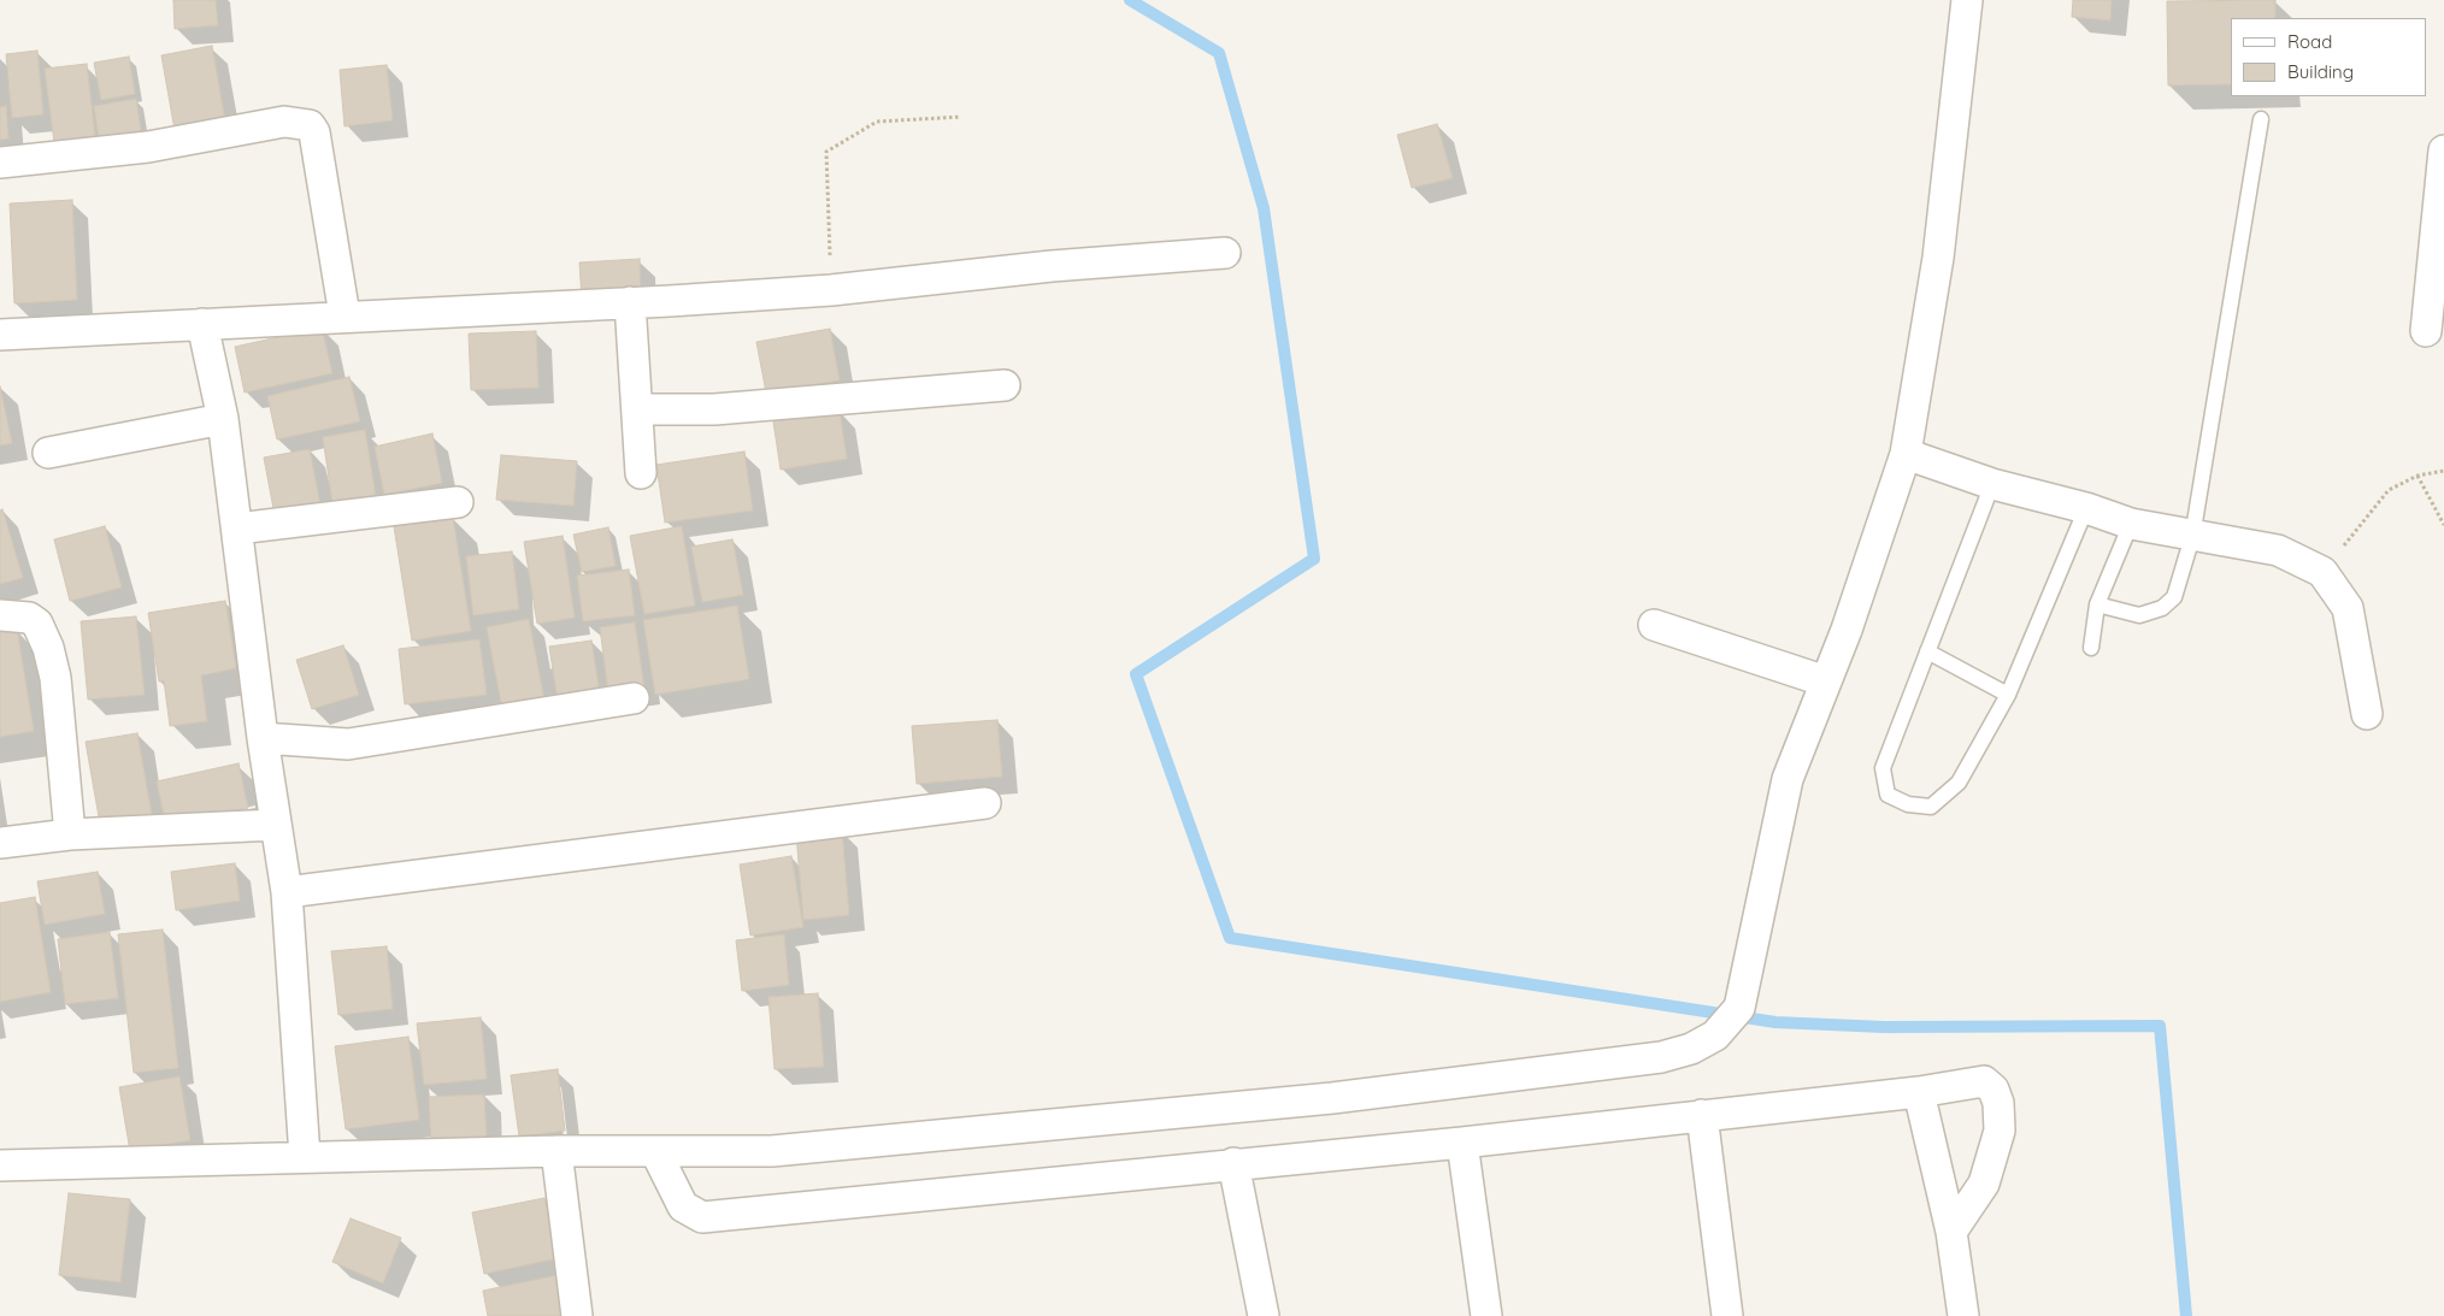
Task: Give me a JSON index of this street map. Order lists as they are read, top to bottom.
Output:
{
  "legend": ["Road", "Building"]
}
